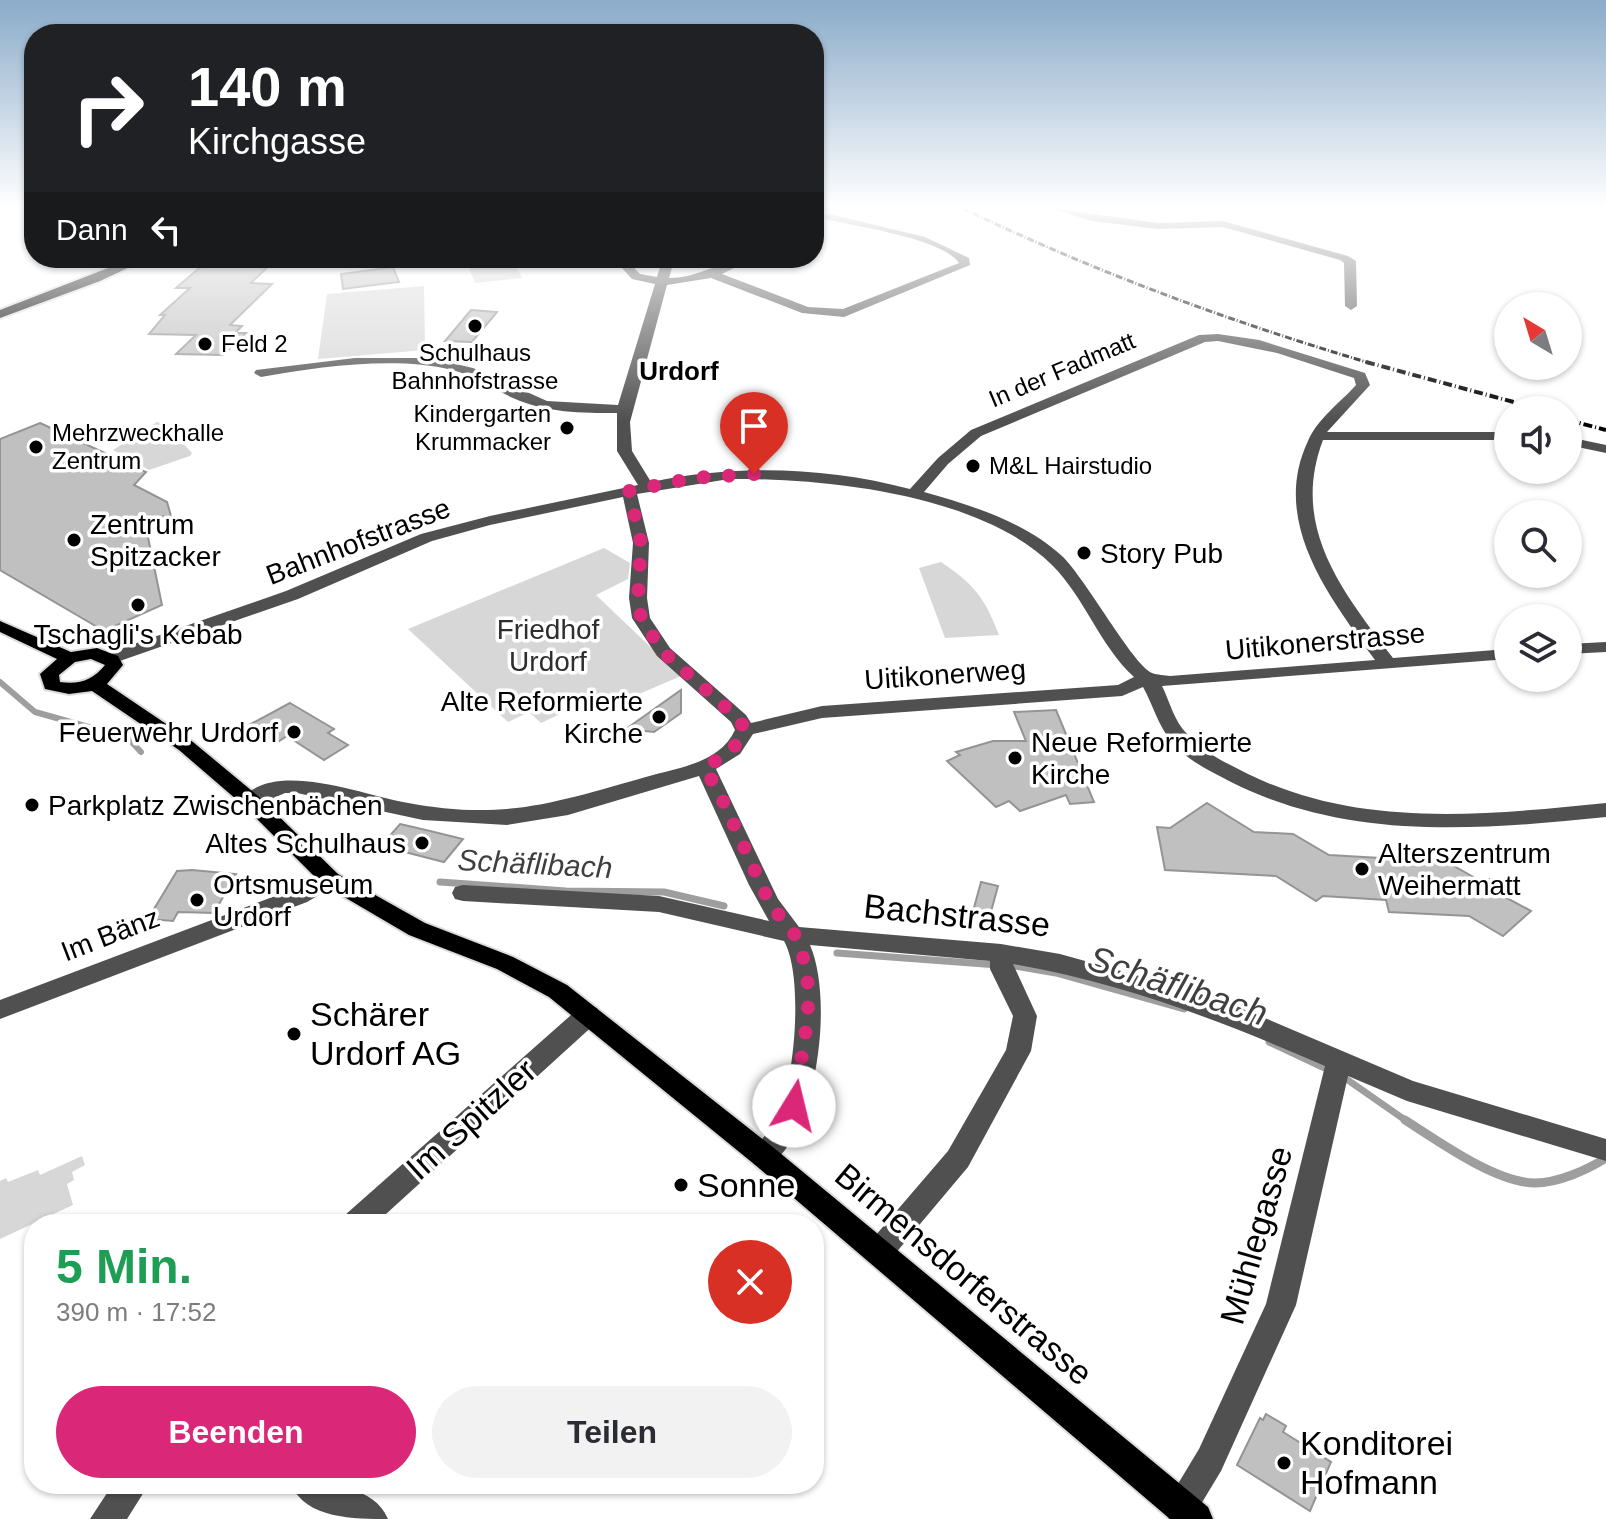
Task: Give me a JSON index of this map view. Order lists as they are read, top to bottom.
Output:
{
  "streets": {
    "main road": ["Birmensdorferstrasse"],
    "street": [
      "In der Fadmatt",
      "Bahnhofstrasse",
      "Uitikonerstrasse",
      "Uitikonerweg",
      "Bachstrasse",
      "Im Bänz",
      "Im Spitzler",
      "Mühlegasse"
    ]
  },
  "crossings": [
    ["In der Fadmatt", "Bahnhofstrasse"],
    ["In der Fadmatt", "Uitikonerstrasse"],
    ["Bahnhofstrasse", "Uitikonerstrasse"],
    ["Bahnhofstrasse", "Uitikonerweg"],
    ["Uitikonerstrasse", "Uitikonerweg"],
    ["Bachstrasse", "Mühlegasse"],
    ["Im Bänz", "Birmensdorferstrasse"],
    ["Im Spitzler", "Birmensdorferstrasse"],
    ["Mühlegasse", "Birmensdorferstrasse"]
  ],
  "districts": ["Urdorf"],
  "water": ["Schäflibach"],
  "parks": ["Friedhof Urdorf"],
  "places": [
    "Schulhaus Bahnhofstrasse",
    "Feld 2",
    "Kindergarten Krummacker",
    "Mehrzweckhalle Zentrum",
    "M&L Hairstudio",
    "Zentrum Spitzacker",
    "Story Pub",
    "Tschagli's Kebab",
    "Alte Reformierte Kirche",
    "Feuerwehr Urdorf",
    "Neue Reformierte Kirche",
    "Parkplatz Zwischenbächen",
    "Altes Schulhaus",
    "Alterszentrum Weihermatt",
    "Ortsmuseum Urdorf",
    "Schärer Urdorf AG",
    "Sonne",
    "Konditorei Hofmann"
  ],
  "north": "top left",
  "page": {
    "turn": ["140 m", "Kirchgasse"],
    "then": "Dann",
    "heading": ["5 Min.", "390 m · 17:52"],
    "buttons": ["Beenden", "Teilen"]
  }
}
